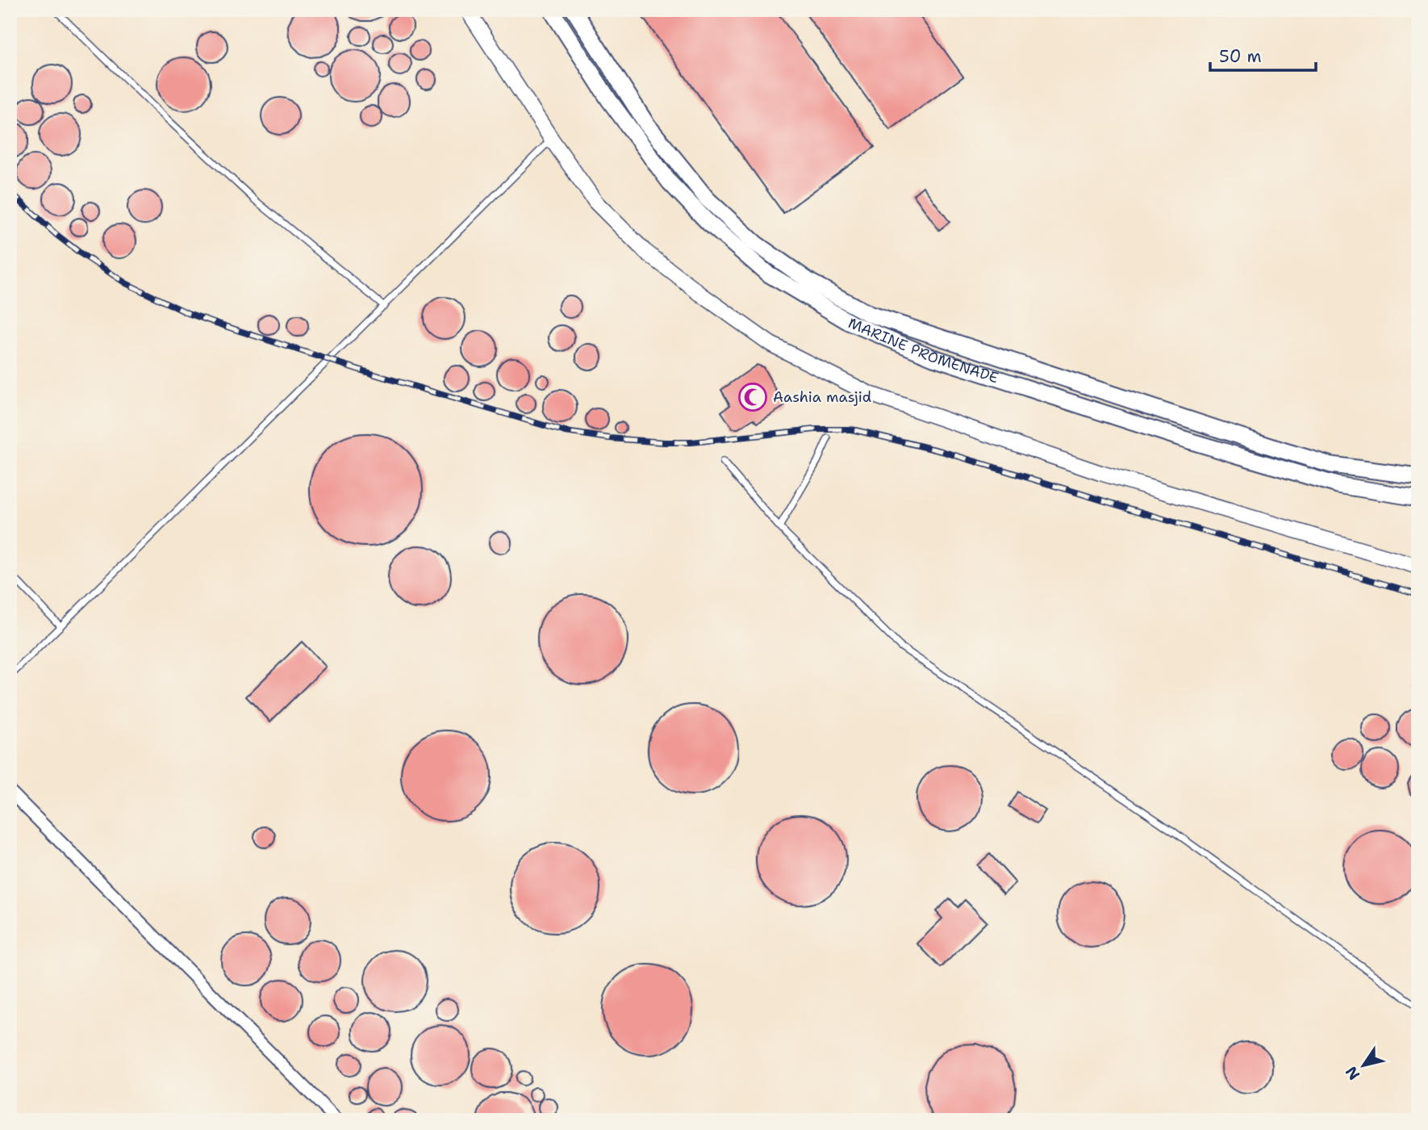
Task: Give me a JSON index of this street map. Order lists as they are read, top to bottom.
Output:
{
  "streets": {
    "main road": ["MARINE PROMENADE"]
  },
  "places": {
    "mosque": ["Aashia masjid"]
  },
  "scale_bar": "50 m",
  "north": "bottom left"
}
